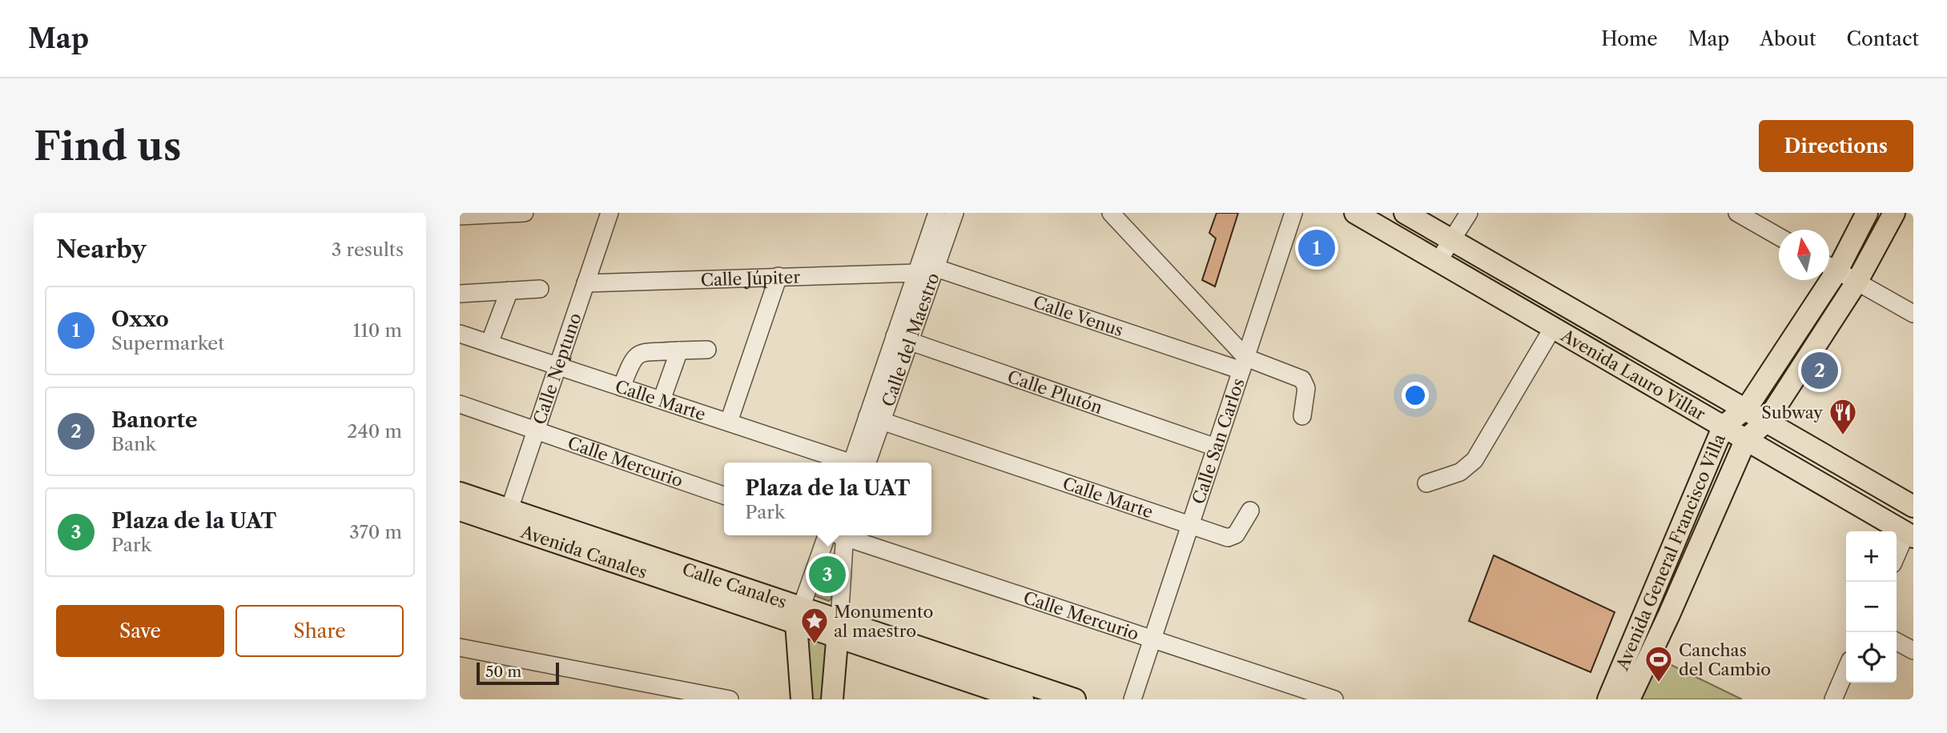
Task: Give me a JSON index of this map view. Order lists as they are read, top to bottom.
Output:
{
  "streets": {
    "main road": [
      "Avenida Lauro Villar",
      "Avenida General Francisco Villa",
      "Avenida Canales",
      "Calle Canales"
    ],
    "street": [
      "Calle Júpiter",
      "Calle Venus",
      "Calle del Maestro",
      "Calle Neptuno",
      "Calle Plutón",
      "Calle Marte",
      "Calle San Carlos",
      "Calle Mercurio"
    ]
  },
  "crossings": [
    ["Calle Júpiter", "Calle del Maestro"],
    ["Calle Júpiter", "Calle Neptuno"],
    ["Calle Venus", "Calle del Maestro"],
    ["Calle Venus", "Calle San Carlos"],
    ["Calle del Maestro", "Calle Plutón"],
    ["Calle del Maestro", "Calle Marte"],
    ["Calle Neptuno", "Calle Marte"],
    ["Calle Neptuno", "Calle Mercurio"],
    ["Calle Neptuno", "Avenida Canales"],
    ["Calle Neptuno", "Calle Canales"],
    ["Avenida Lauro Villar", "Avenida General Francisco Villa"],
    ["Calle Plutón", "Calle San Carlos"],
    ["Calle Marte", "Calle San Carlos"],
    ["Calle San Carlos", "Calle Mercurio"],
    ["Avenida Canales", "Calle Canales"]
  ],
  "places": {
    "restaurant": ["Subway"],
    "place": ["Monumento al maestro"],
    "sports": ["Canchas del Cambio"]
  },
  "scale_bar": "50 m",
  "north": "top",
  "page": {
    "header": "Map",
    "nav": [
      "Home",
      "Map",
      "About",
      "Contact"
    ],
    "buttons": [
      "Directions",
      ["Save", "Share"]
    ],
    "title": "Find us",
    "heading": ["Nearby", "3 results"],
    "pins": ["1", "2", "3"],
    "list": [
      {
        "mark": "1",
        "name": "Oxxo",
        "note": "Supermarket",
        "value": "110 m"
      },
      {
        "mark": "2",
        "name": "Banorte",
        "note": "Bank",
        "value": "240 m"
      },
      {
        "mark": "3",
        "name": "Plaza de la UAT",
        "note": "Park",
        "value": "370 m"
      }
    ],
    "popup": ["Plaza de la UAT", "Park"],
    "map_buttons": ["+", "−"],
    "scale": "50 m"
  }
}
